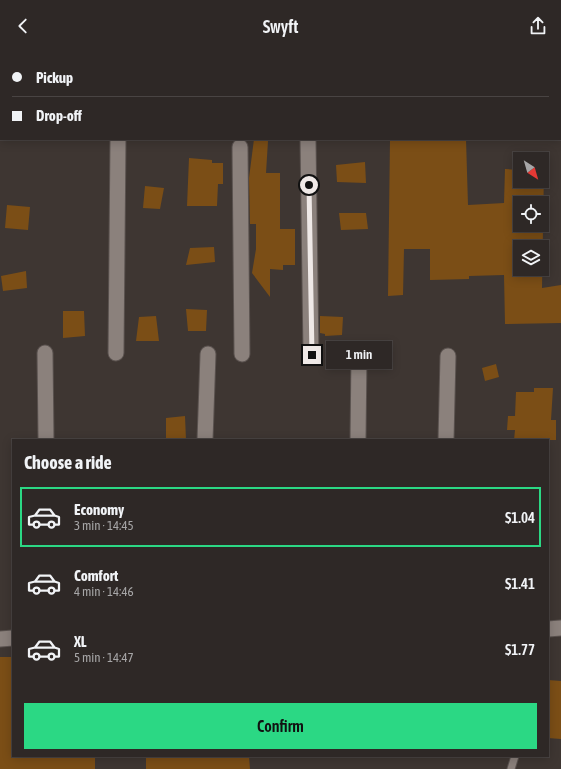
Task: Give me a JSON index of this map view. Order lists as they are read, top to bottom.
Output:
{
  "north": "bottom right",
  "page": {
    "header": "Swyft",
    "banner": ["Pickup", "Drop-off"],
    "bubble": "1 min",
    "heading": "Choose a ride",
    "list": [
      {
        "name": "Economy",
        "note": "3 min · 14:45",
        "value": "$1.04"
      },
      {
        "name": "Comfort",
        "note": "4 min · 14:46",
        "value": "$1.41"
      },
      {
        "name": "XL",
        "note": "5 min · 14:47",
        "value": "$1.77"
      }
    ],
    "buttons": "Confirm"
  }
}
